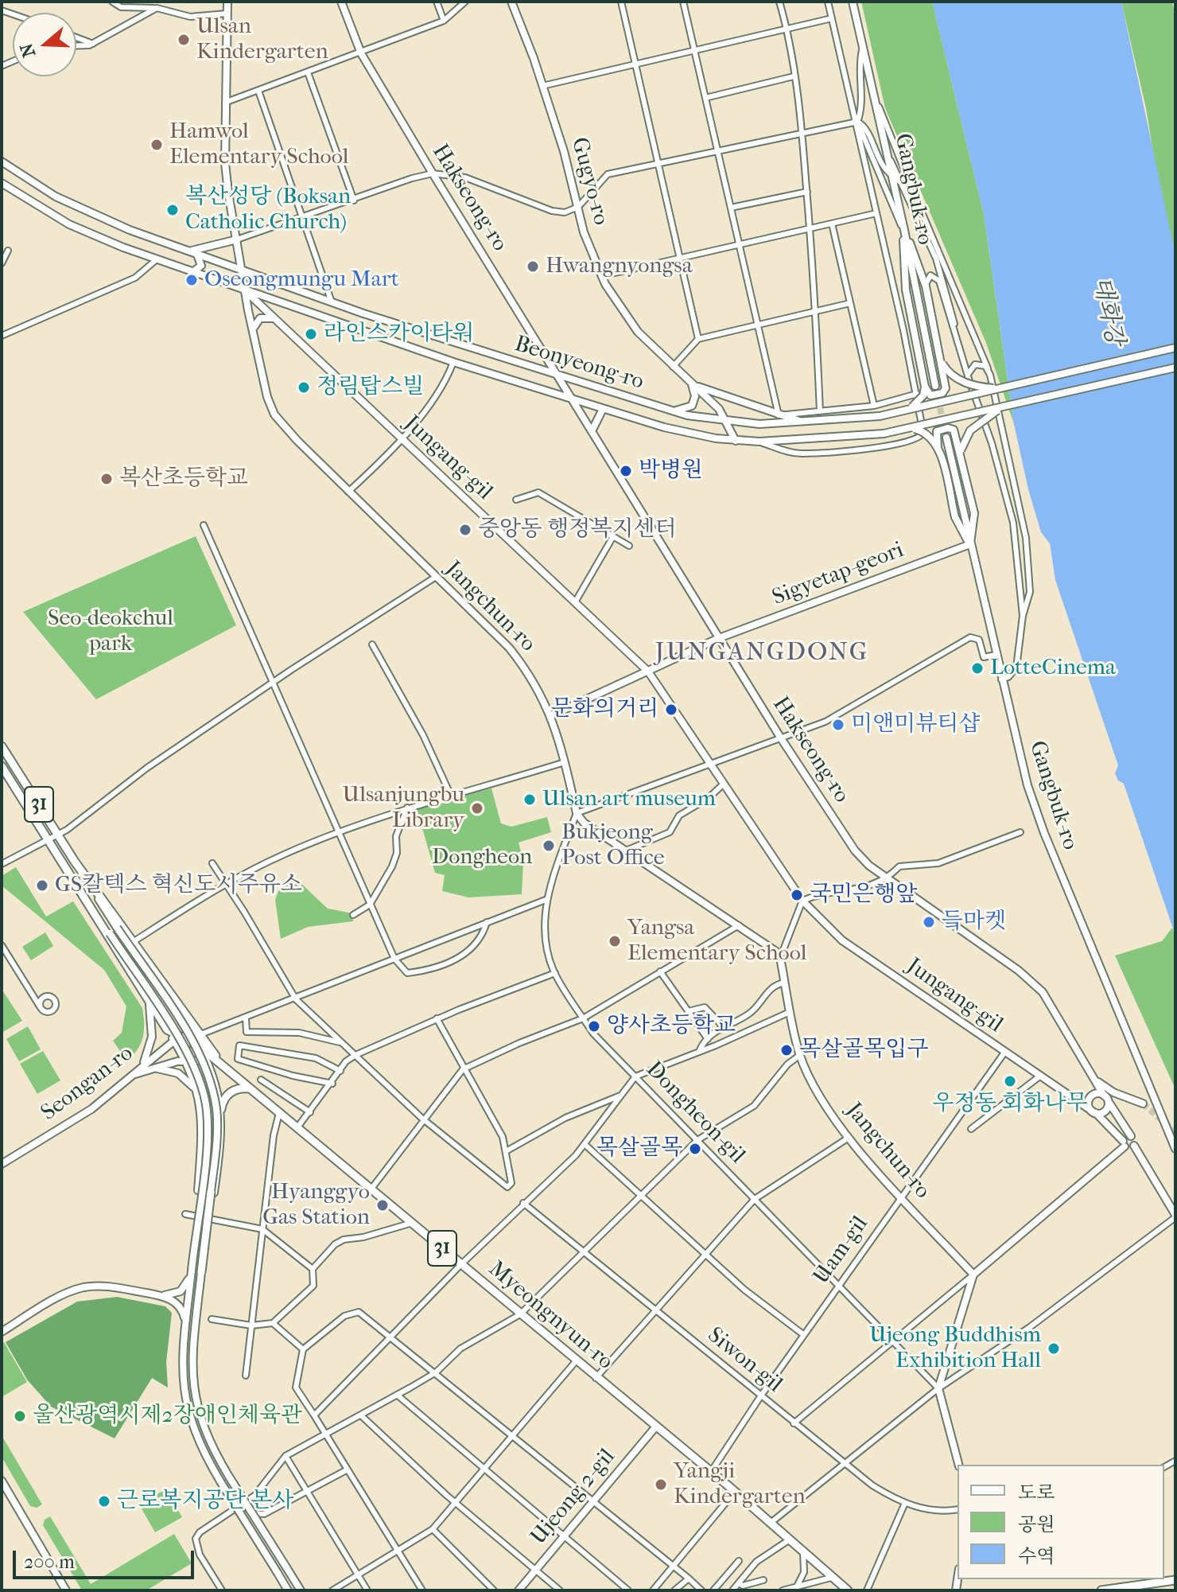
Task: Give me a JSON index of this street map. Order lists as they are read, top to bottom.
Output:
{
  "streets": {
    "main road": [
      "Gugyo-ro",
      "Gangbuk-ro",
      "Hakseong-ro",
      "Beonyeong-ro",
      "Jungang-gil",
      "Sigyetap-geori",
      "Jangchun-ro",
      "31",
      "Seongan-ro",
      "Myeongnyun-ro",
      "Ujeong 2-gil"
    ],
    "street": ["Dongheon-gil", "Uam-gil", "Siwon-gil"]
  },
  "crossings": [
    ["Gugyo-ro", "Beonyeong-ro"],
    ["Gangbuk-ro", "Sigyetap-geori"],
    ["Hakseong-ro", "Beonyeong-ro"],
    ["Hakseong-ro", "Sigyetap-geori"],
    ["Beonyeong-ro", "Jungang-gil"],
    ["Beonyeong-ro", "Jangchun-ro"],
    ["Jungang-gil", "Sigyetap-geori"],
    ["Jungang-gil", "Jangchun-ro"],
    ["Jungang-gil", "Uam-gil"],
    ["Sigyetap-geori", "Jangchun-ro"],
    ["Jangchun-ro", "Dongheon-gil"],
    ["Jangchun-ro", "Uam-gil"],
    ["Dongheon-gil", "Uam-gil"],
    ["Uam-gil", "Myeongnyun-ro"],
    ["Uam-gil", "Siwon-gil"],
    ["Myeongnyun-ro", "Ujeong 2-gil"]
  ],
  "districts": ["JUNGANGDONG"],
  "water": ["태화강"],
  "parks": ["Seo-deokchul park", "Dongheon"],
  "places": [
    "Ulsan Kindergarten",
    "Hamwol Elementary School",
    "복산성당 (Boksan Catholic Church)",
    "Hwangnyongsa",
    "Oseongmungu Mart",
    "라인스카이타워",
    "정림탑스빌",
    "박병원",
    "복산초등학교",
    "중앙동 행정복지센터",
    "LotteCinema",
    "문화의거리",
    "미앤미뷰티샵",
    "Ulsan art museum",
    "Ulsanjungbu Library",
    "Bukjeong Post Office",
    "GS칼텍스 혁신도시주유소",
    "국민은행앞",
    "듴마켓",
    "Yangsa Elementary School",
    "양사초등학교",
    "목살골목입구",
    "우정동 회화나무",
    "목살골목",
    "Hyanggyo Gas Station",
    "Ujeong Buddhism Exhibition Hall",
    "울산광역시제2장애인체육관",
    "Yangji Kindergarten",
    "근로복지공단 본사"
  ],
  "legend": ["도로", "공원", "수역"],
  "scale_bar": "200 m",
  "north": "left"
}
